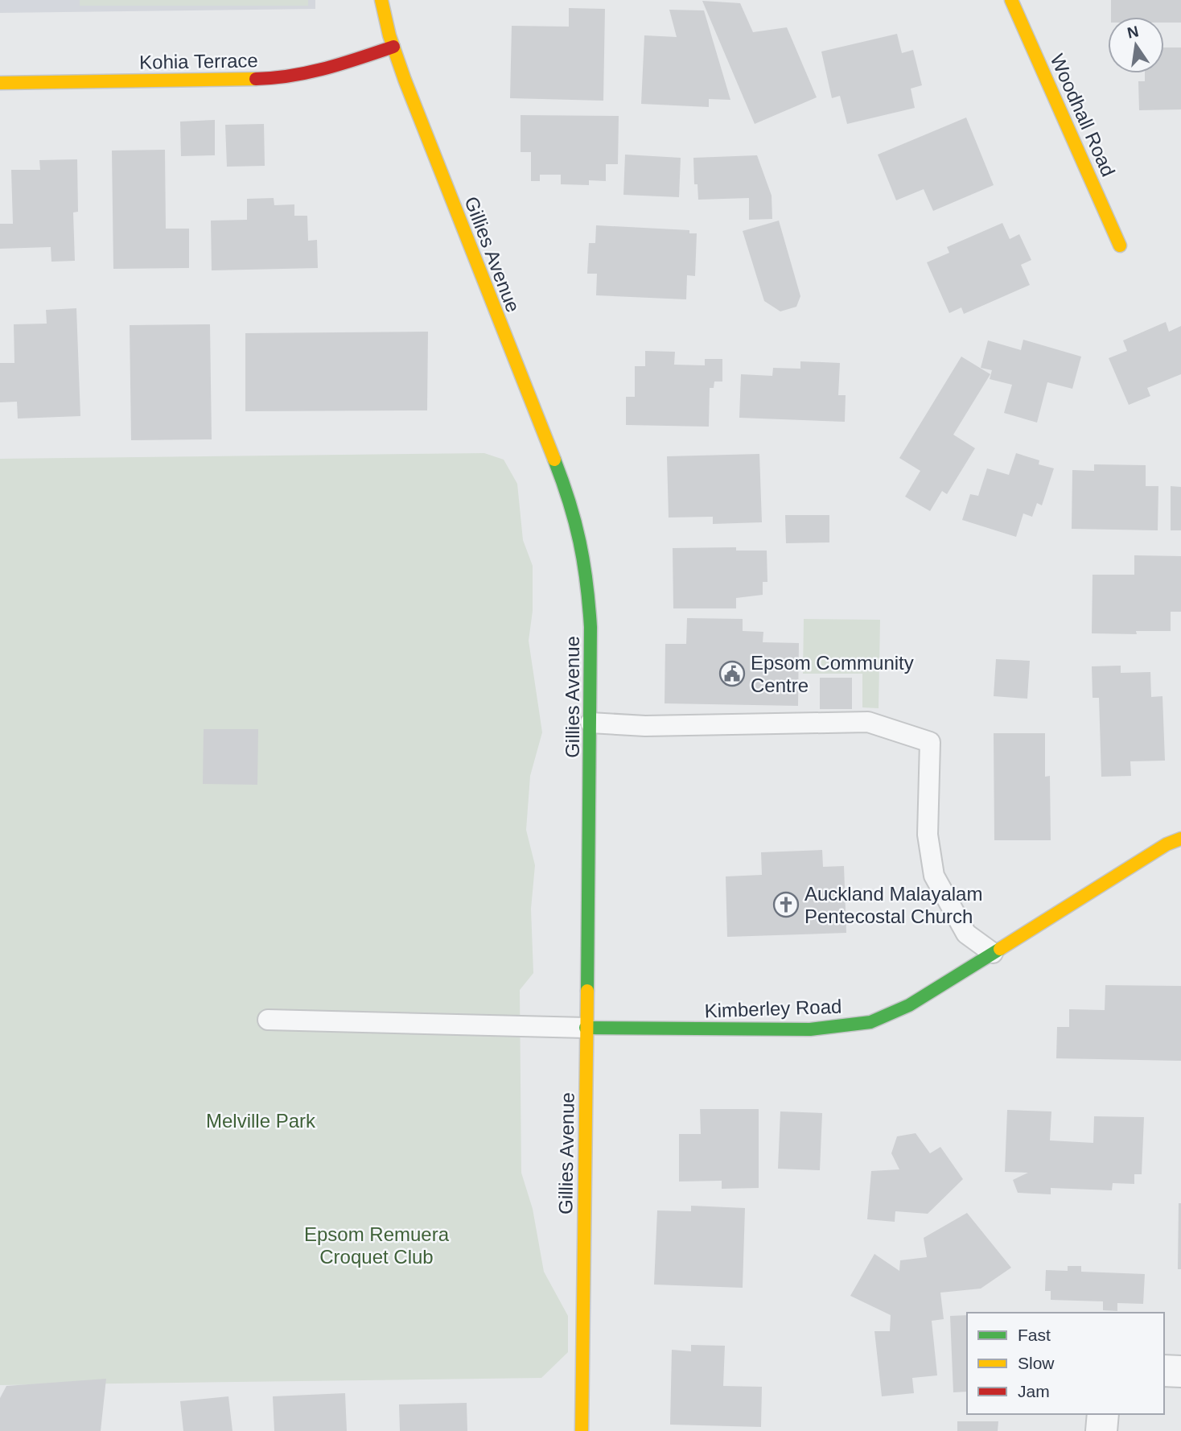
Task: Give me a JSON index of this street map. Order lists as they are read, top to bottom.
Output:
{
  "streets": {
    "main road": [
      "Kohia Terrace",
      "Woodhall Road",
      "Gillies Avenue",
      "Kimberley Road"
    ]
  },
  "crossings": [
    ["Kohia Terrace", "Gillies Avenue"],
    ["Gillies Avenue", "Kimberley Road"]
  ],
  "parks": ["Melville Park", "Epsom Remuera Croquet Club"],
  "places": {
    "public building": ["Epsom Community Centre"],
    "church": ["Auckland Malayalam Pentecostal Church"]
  },
  "legend": ["Fast", "Slow", "Jam"],
  "north": "top"
}
